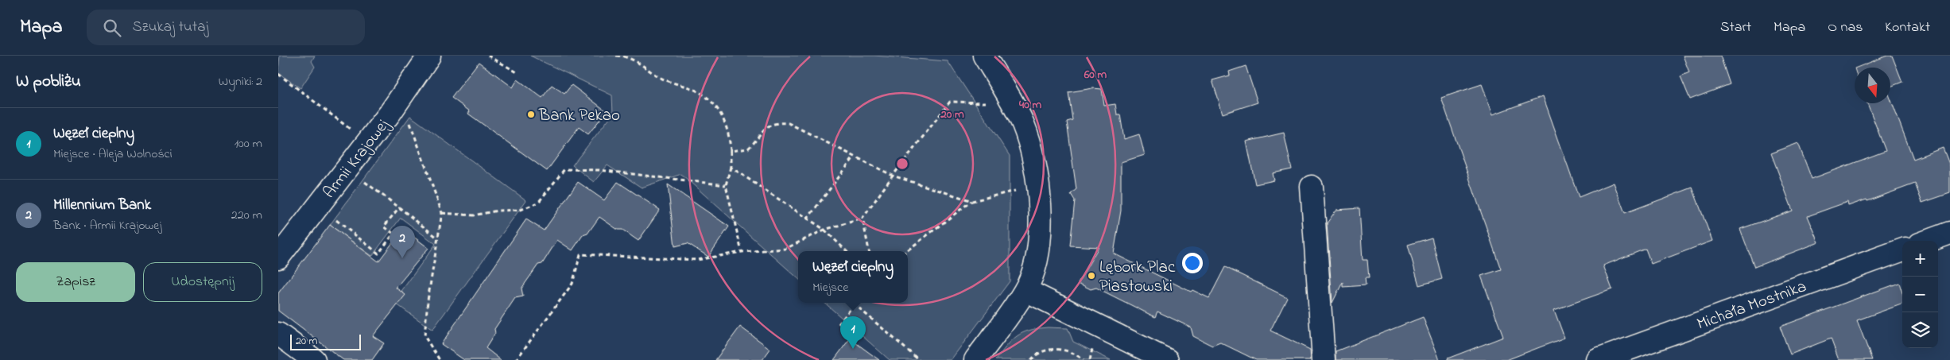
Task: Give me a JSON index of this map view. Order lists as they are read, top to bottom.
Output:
{
  "streets": {
    "street": ["Armii Krajowej", "Michała Mostnika"]
  },
  "places": ["Bank Pekao", "Lębork Plac Piastowski"],
  "scale_bar": "20 m",
  "north": "bottom",
  "page": {
    "header": "Mapa",
    "search": "Szukaj tutaj",
    "nav": [
      "Start",
      "Mapa",
      "O nas",
      "Kontakt"
    ],
    "heading": ["W pobliżu", "Wyniki: 2"],
    "list": [
      {
        "mark": "1",
        "name": "Węzeł cieplny",
        "note": "Miejsce · Aleja Wolności",
        "value": "100 m"
      },
      {
        "mark": "2",
        "name": "Millennium Bank",
        "note": "Bank · Armii Krajowej",
        "value": "220 m"
      }
    ],
    "pins": ["2", "1"],
    "map_buttons": ["+", "−"],
    "buttons": ["Zapisz", "Udostępnij"],
    "popup": ["Węzeł cieplny", "Miejsce"],
    "scale": "20 m"
  },
  "rings": ["60 m", "40 m", "20 m"]
}
